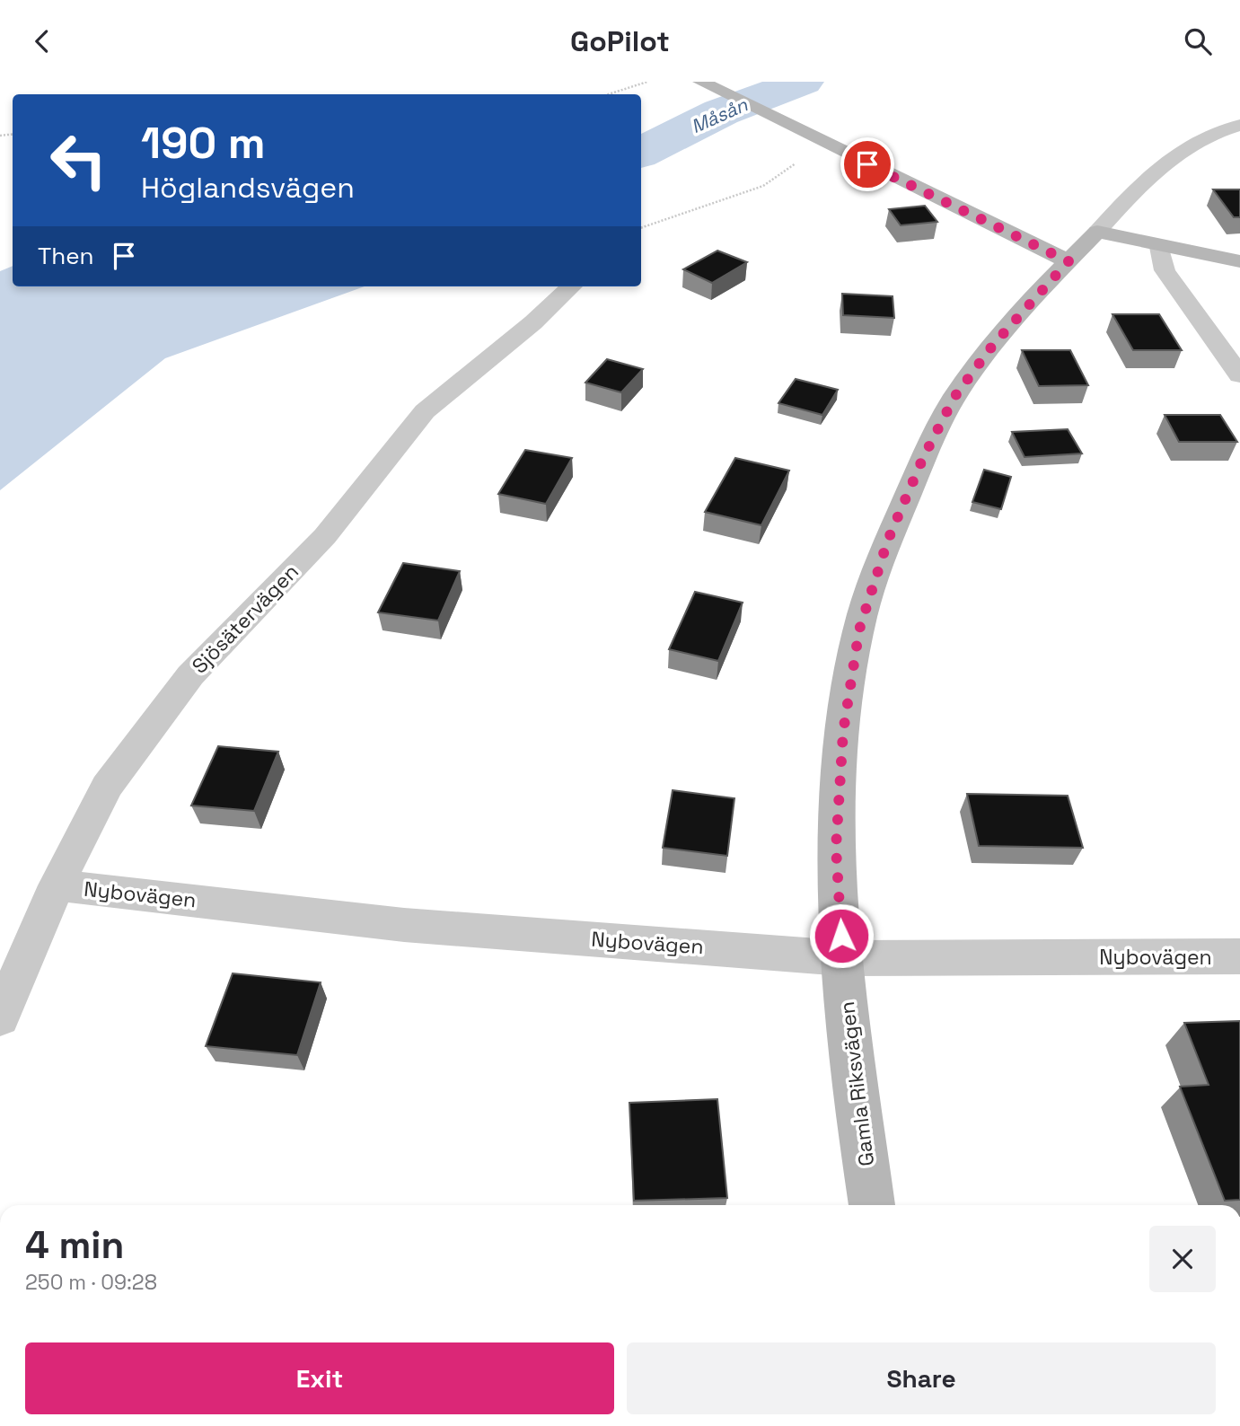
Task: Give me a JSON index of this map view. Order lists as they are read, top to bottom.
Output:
{
  "streets": {
    "street": ["Sjösätervägen", "Nybovägen", "Gamla Riksvägen"]
  },
  "crossings": [
    ["Sjösätervägen", "Nybovägen"],
    ["Nybovägen", "Gamla Riksvägen"]
  ],
  "water": ["Måsån"],
  "page": {
    "header": "GoPilot",
    "turn": ["190 m", "Höglandsvägen"],
    "then": "Then",
    "heading": ["4 min", "250 m · 09:28"],
    "buttons": ["Exit", "Share"]
  }
}
